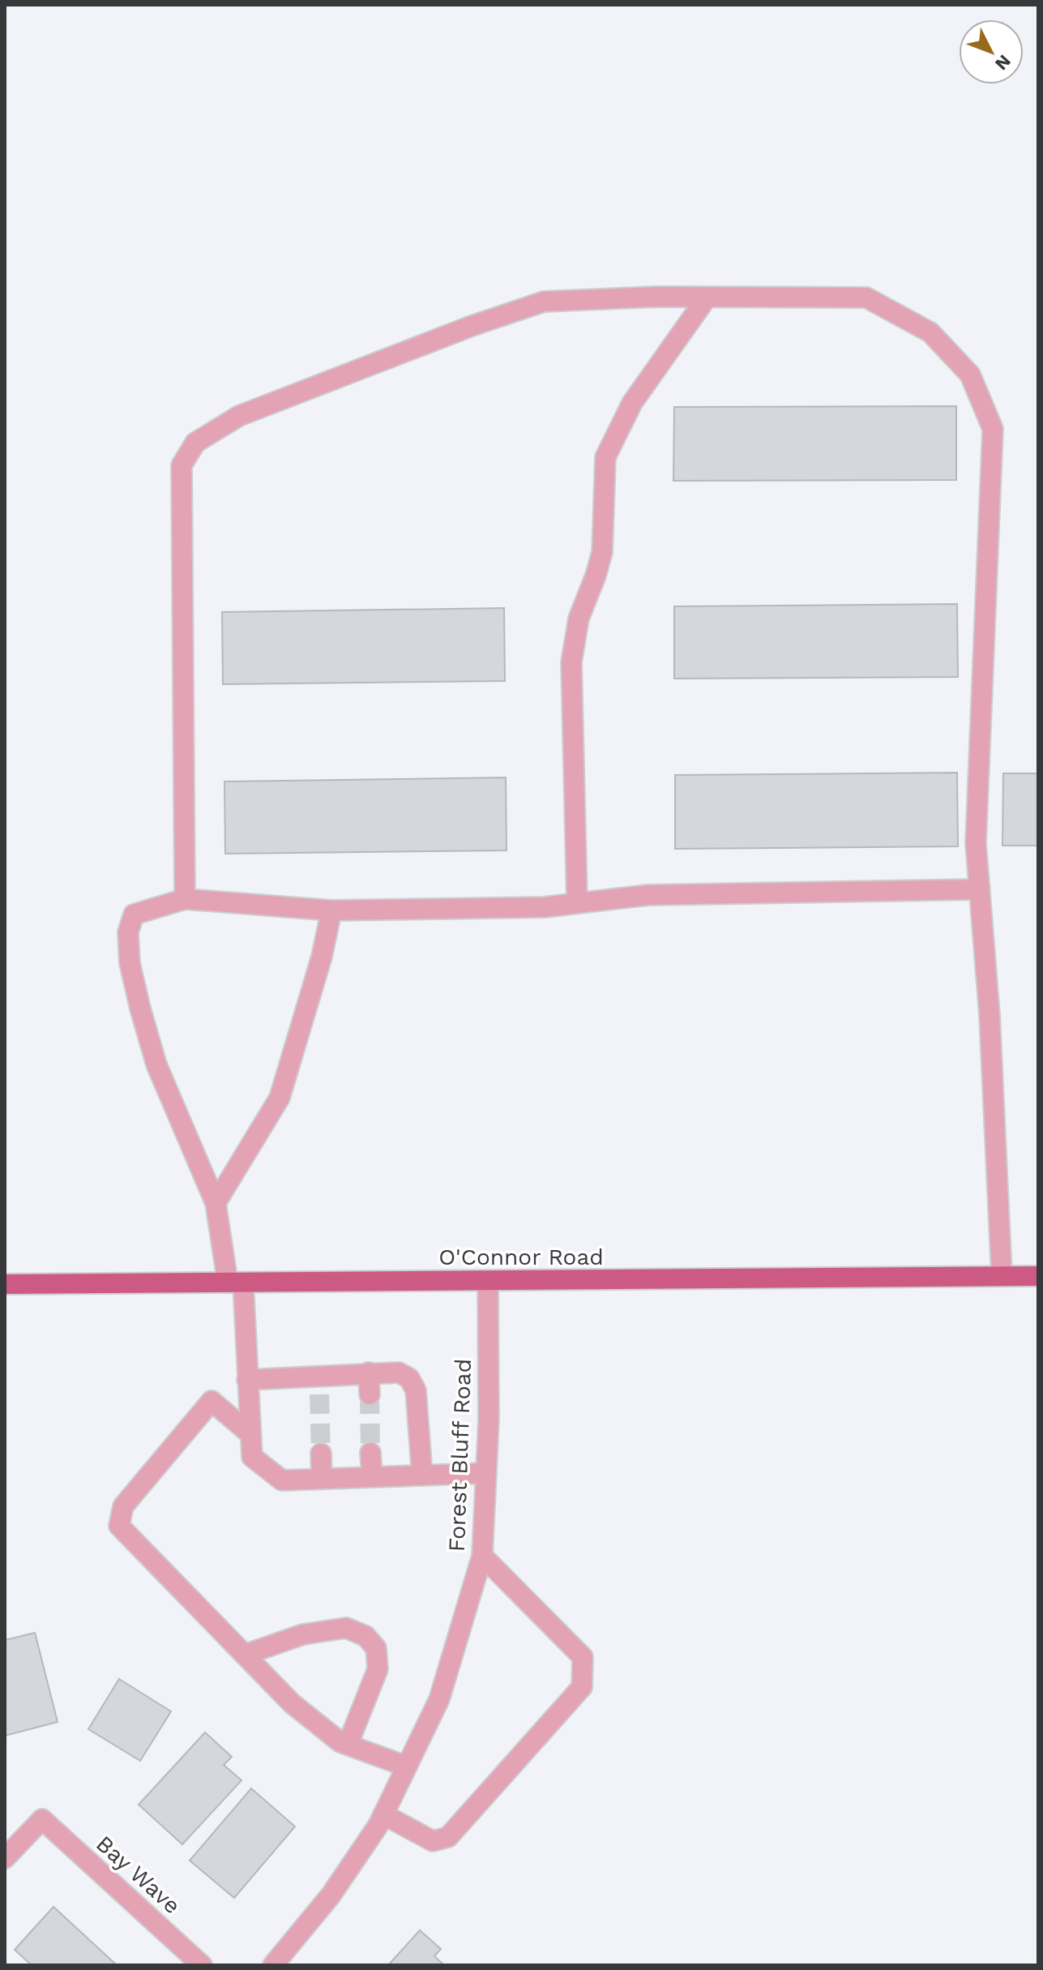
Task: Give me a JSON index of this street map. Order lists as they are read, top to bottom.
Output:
{
  "streets": {
    "main road": ["O'Connor Road"],
    "street": ["Forest Bluff Road", "Bay Wave"]
  },
  "crossings": [
    ["O'Connor Road", "Forest Bluff Road"]
  ],
  "north": "bottom right"
}
